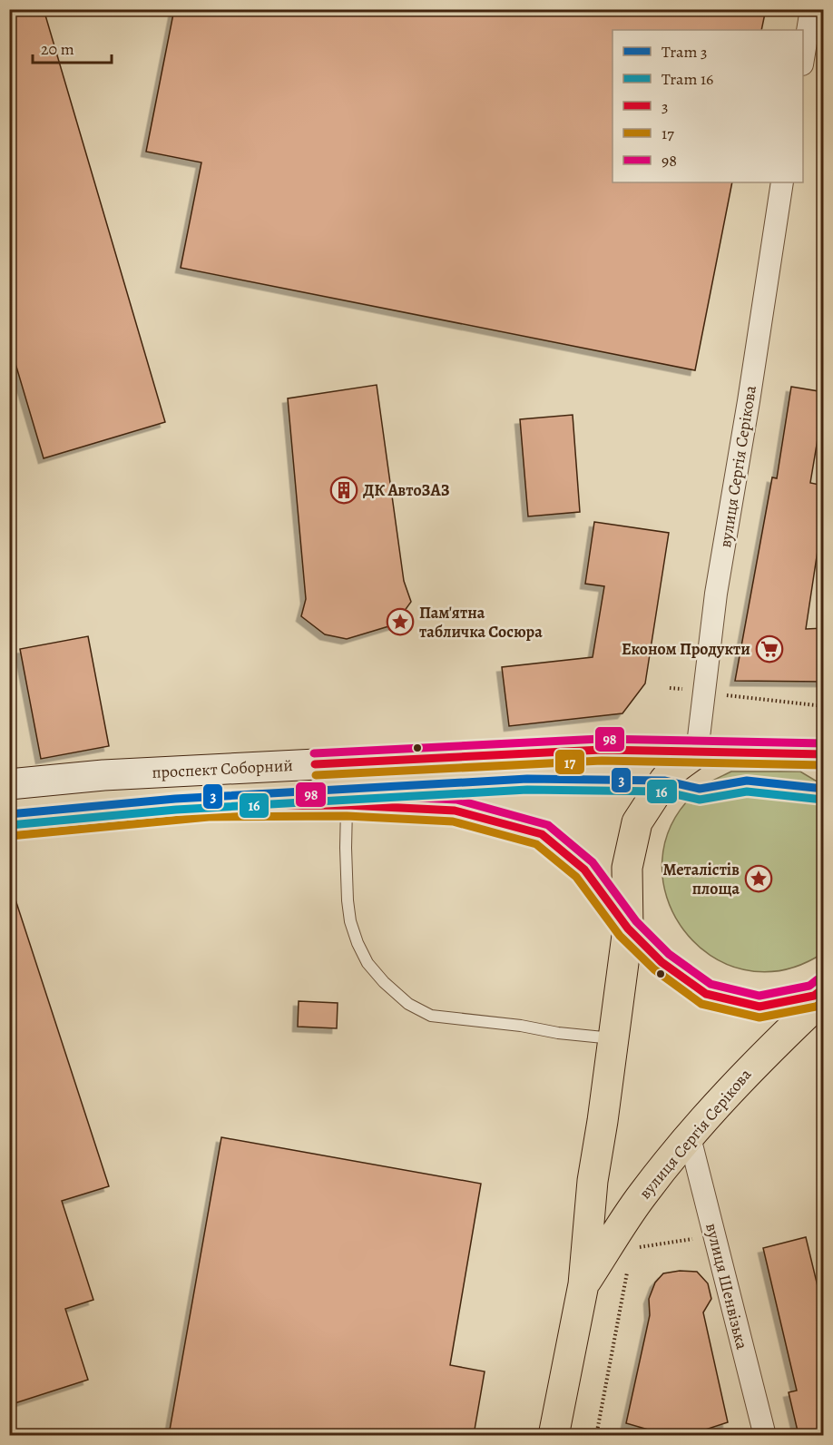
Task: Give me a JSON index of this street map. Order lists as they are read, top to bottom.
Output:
{
  "streets": {
    "main road": ["вулиця Сергія Серікова", "проспект Соборний"],
    "street": ["вулиця Шенвізька"]
  },
  "crossings": [
    ["вулиця Сергія Серікова", "проспект Соборний"],
    ["вулиця Сергія Серікова", "вулиця Шенвізька"]
  ],
  "places": {
    "building": ["ДК АвтоЗАЗ"],
    "place": ["Пам'ятна табличка Сосюра", "Металістів площа"],
    "supermarket": ["Економ Продукти"]
  },
  "lines": [
    "transit line 98",
    "transit line 3",
    "transit line 17",
    "tram line 3",
    "tram line 16"
  ],
  "legend": [
    "Tram 3",
    "Tram 16",
    "3",
    "17",
    "98"
  ],
  "scale_bar": "20 m"
}
